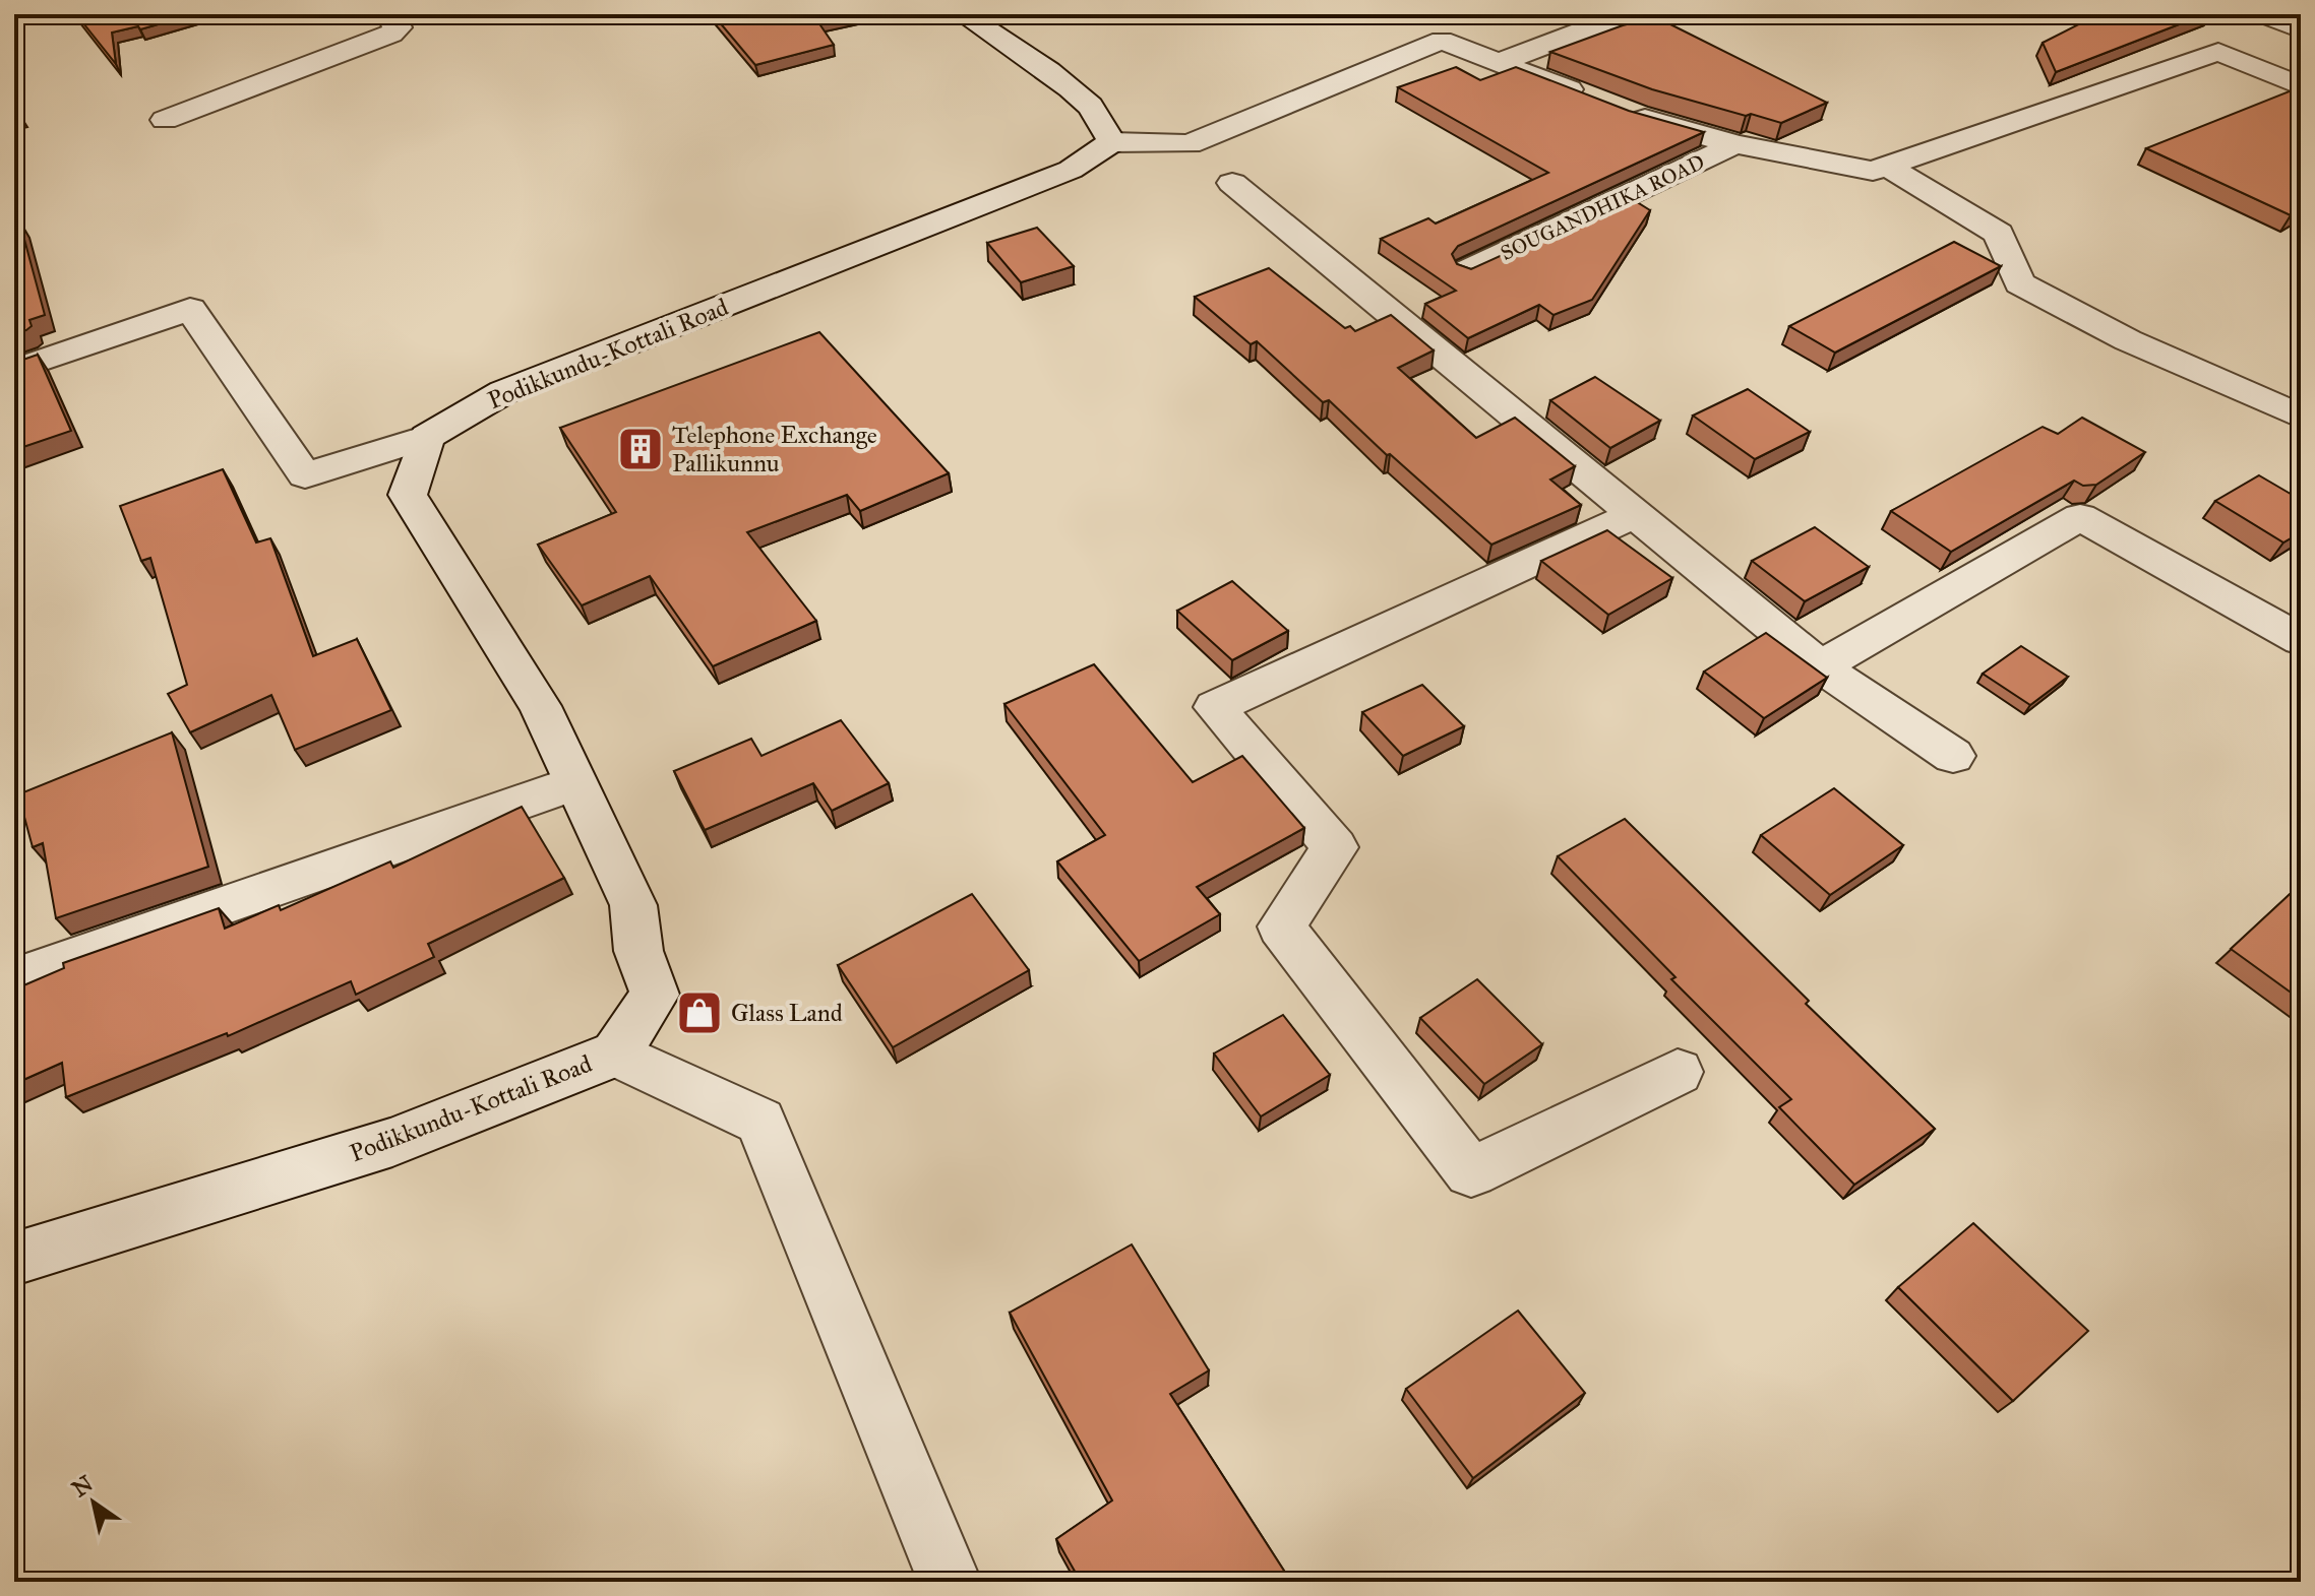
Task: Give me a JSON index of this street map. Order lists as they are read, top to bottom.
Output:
{
  "streets": {
    "street": ["SOUGANDHIKA ROAD", "Podikkundu-Kottali Road"]
  },
  "places": {
    "building": ["Telephone Exchange Pallikunnu"],
    "shop": ["Glass Land"]
  },
  "north": "top left"
}
